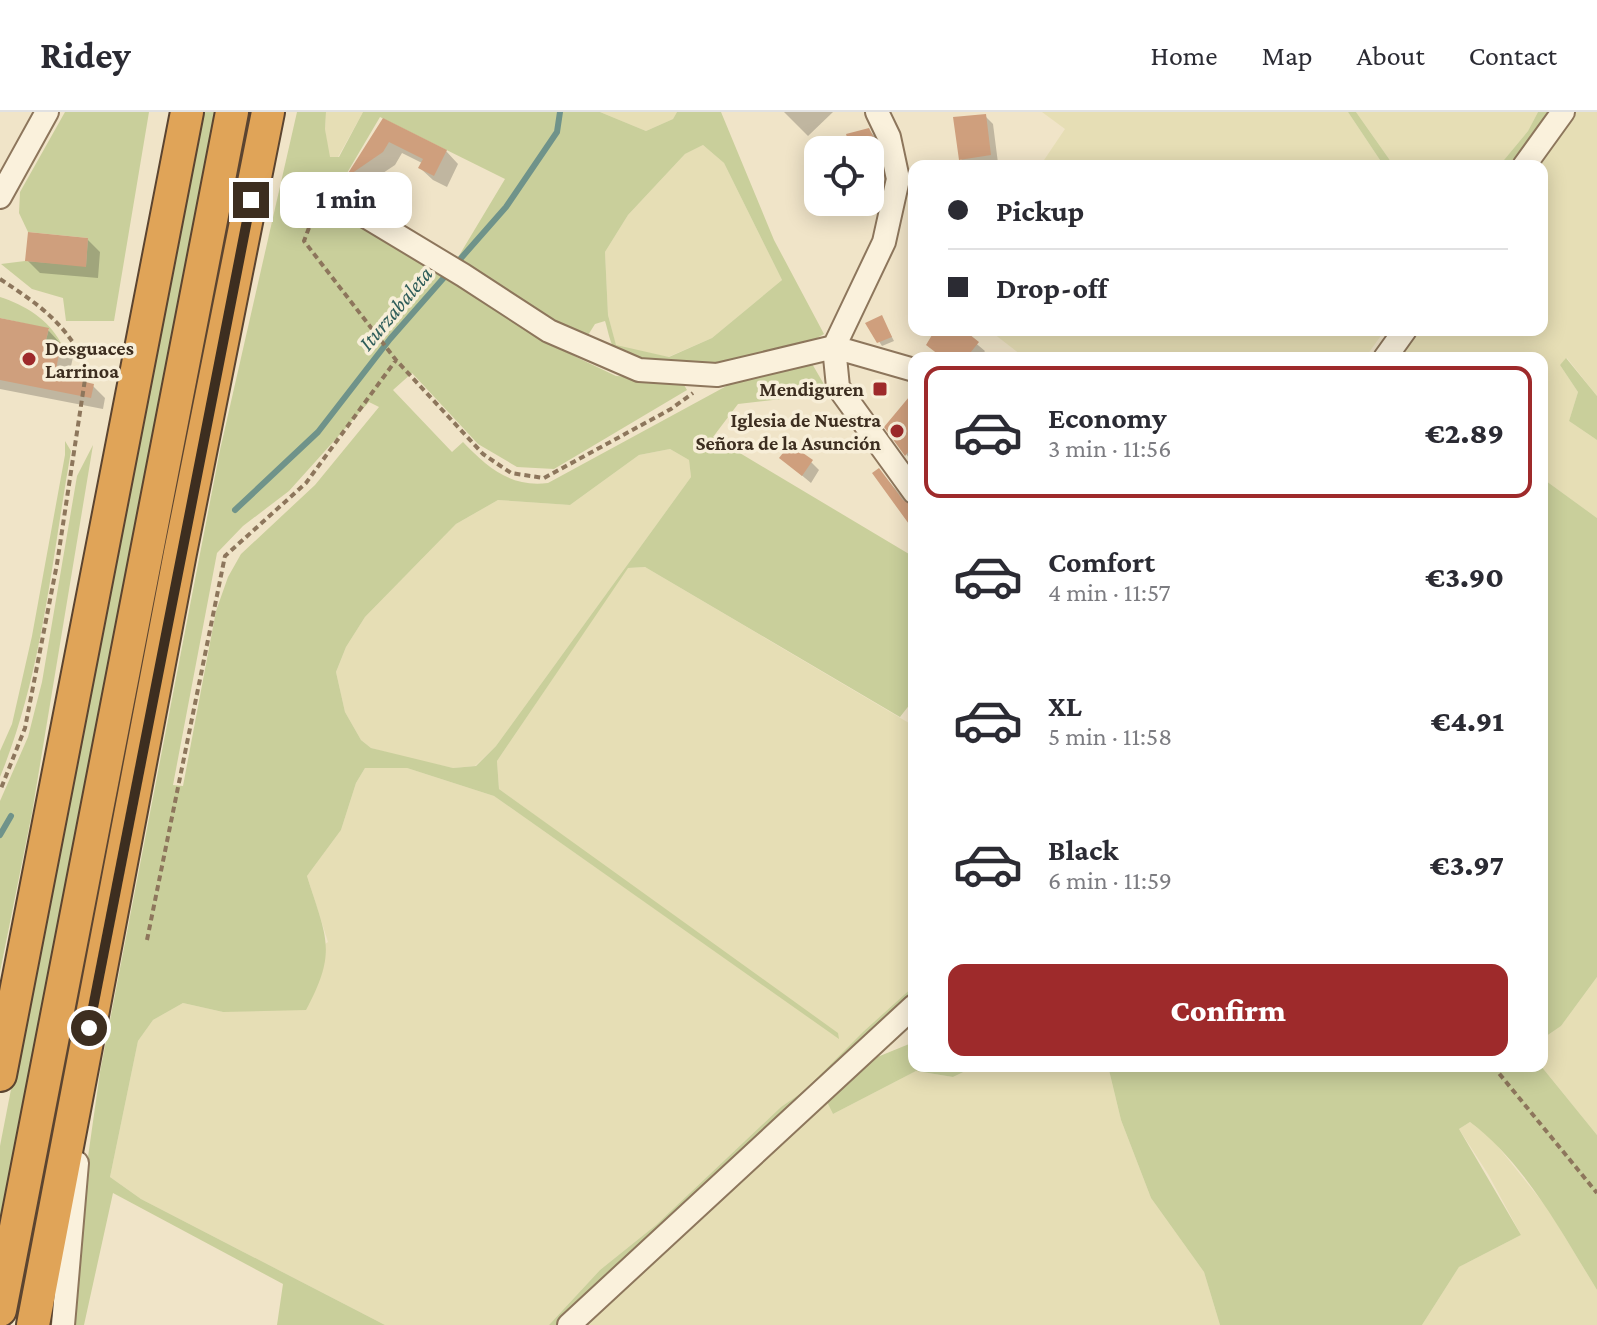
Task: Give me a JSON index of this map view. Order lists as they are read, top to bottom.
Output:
{
  "water": ["Iturzabaleta"],
  "places": {
    "other": ["Desguaces Larrinoa", "Iglesia de Nuestra Señora de la Asunción"],
    "transit": ["Mendiguren"]
  },
  "page": {
    "header": "Ridey",
    "nav": [
      "Home",
      "Map",
      "About",
      "Contact"
    ],
    "banner": ["Pickup", "Drop-off"],
    "bubble": "1 min",
    "list": [
      {
        "name": "Economy",
        "note": "3 min · 11:56",
        "value": "€2.89"
      },
      {
        "name": "Comfort",
        "note": "4 min · 11:57",
        "value": "€3.90"
      },
      {
        "name": "XL",
        "note": "5 min · 11:58",
        "value": "€4.91"
      },
      {
        "name": "Black",
        "note": "6 min · 11:59",
        "value": "€3.97"
      }
    ],
    "buttons": "Confirm"
  }
}
